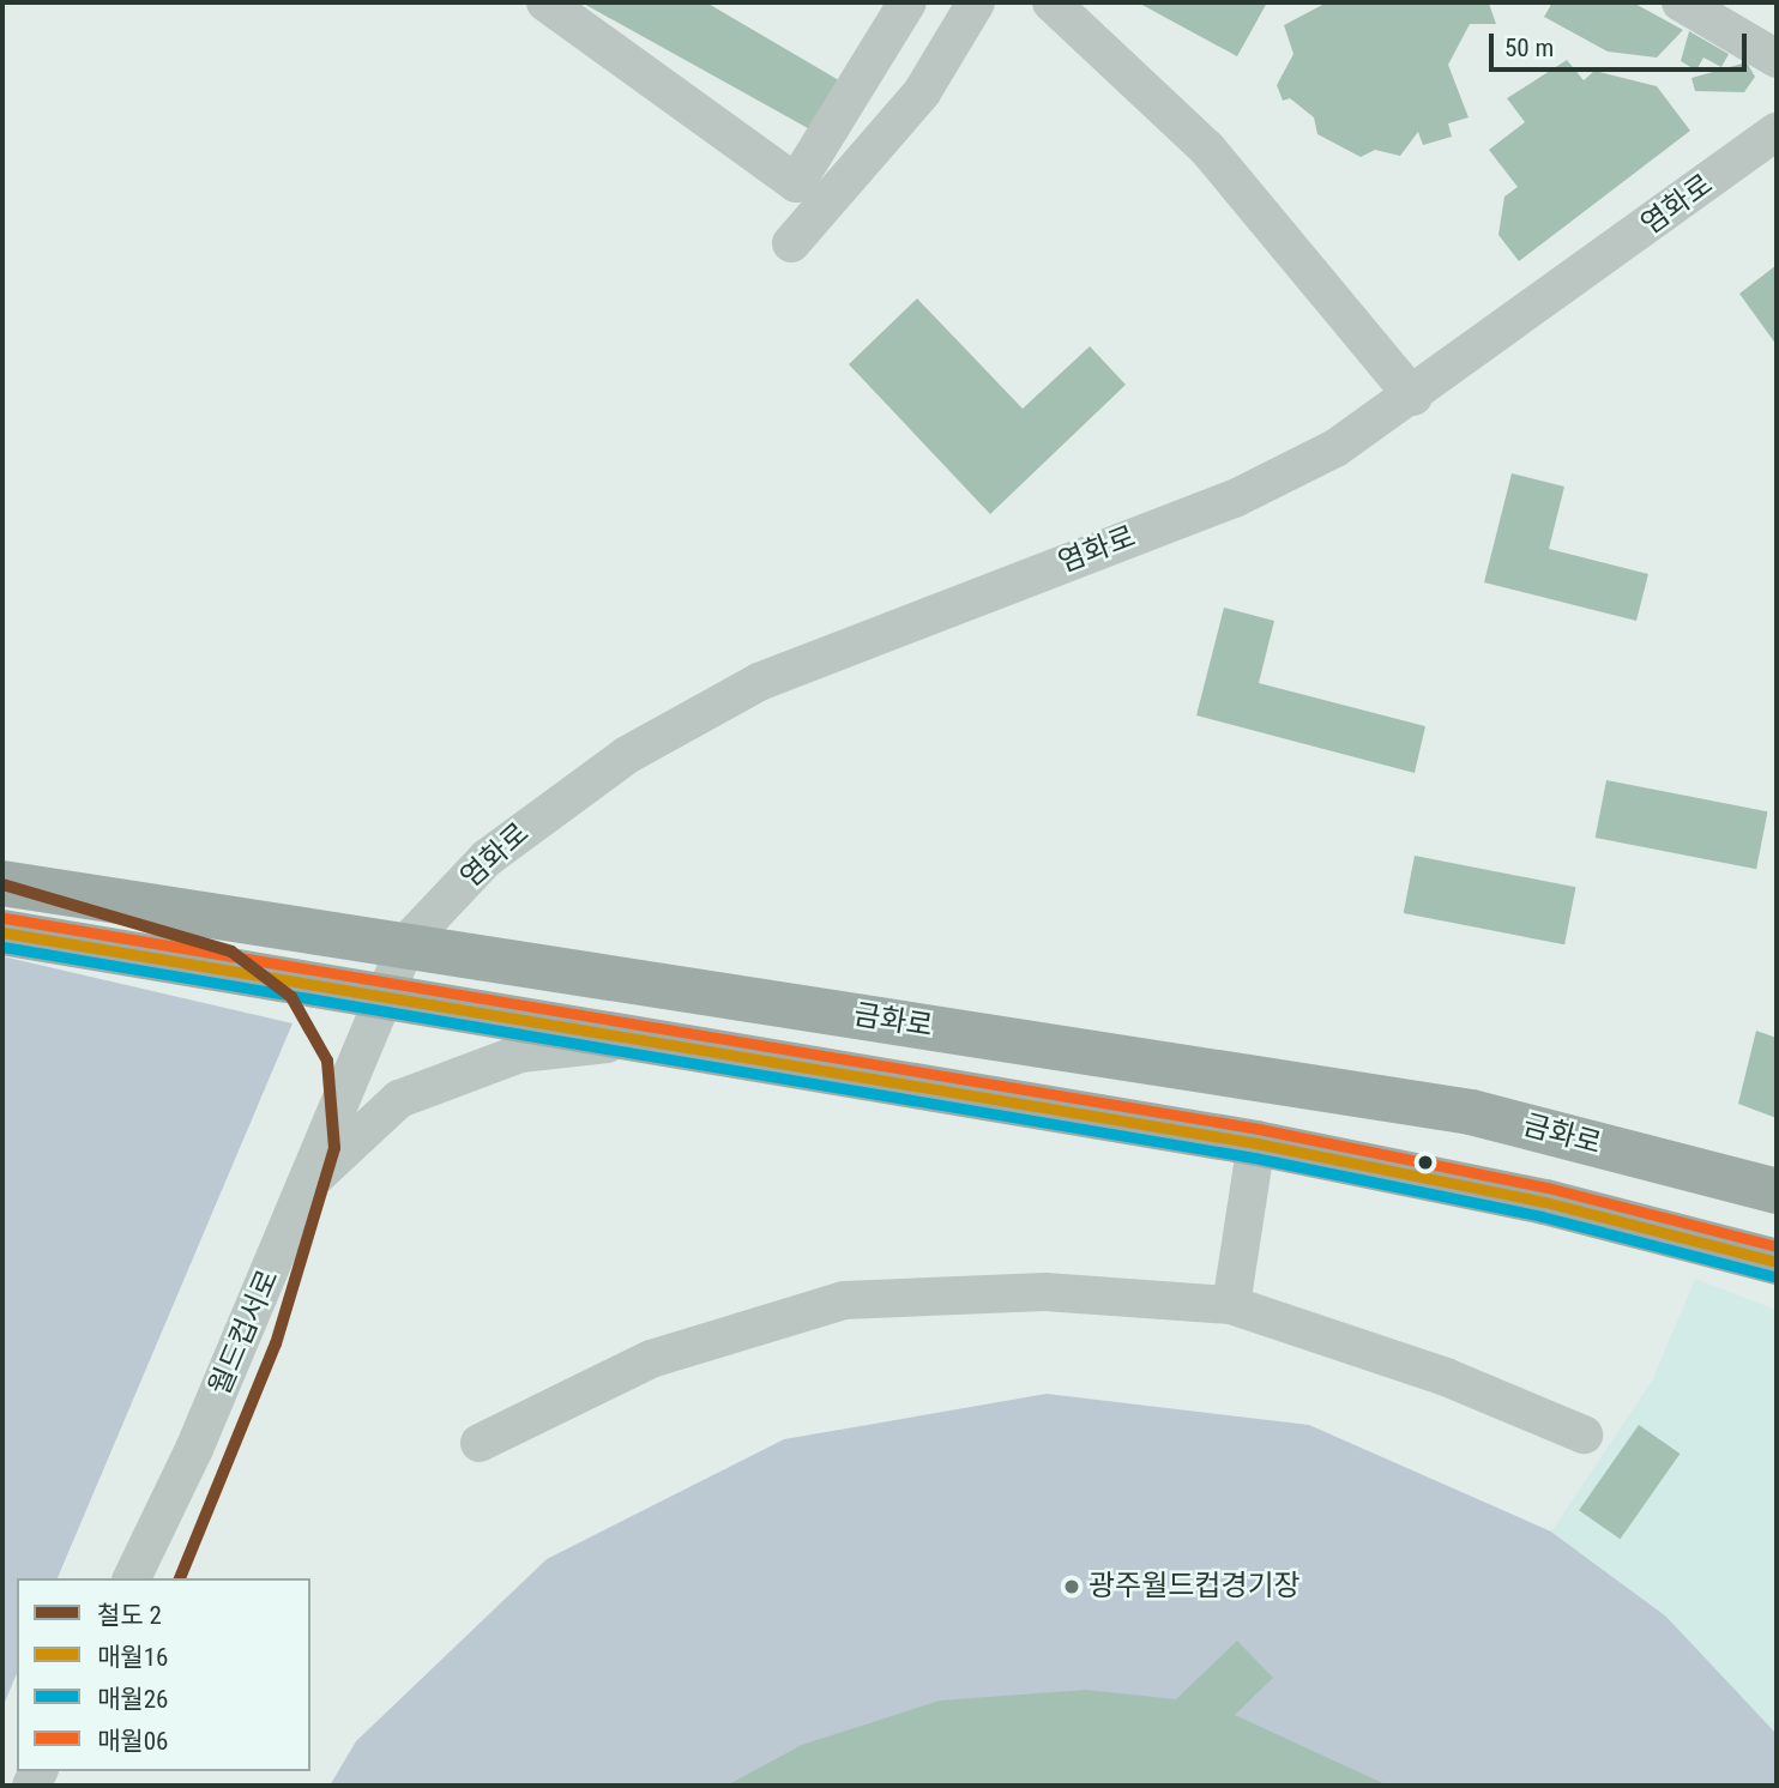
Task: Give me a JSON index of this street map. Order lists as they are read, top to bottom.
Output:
{
  "streets": {
    "main road": ["금화로"],
    "street": ["염화로", "월드컵서로"]
  },
  "crossings": [
    ["염화로", "금화로"],
    ["염화로", "월드컵서로"],
    ["금화로", "월드컵서로"]
  ],
  "places": ["광주월드컵경기장"],
  "lines": [
    "rail line 2",
    "transit line 매월06",
    "transit line 매월16",
    "transit line 매월26"
  ],
  "legend": [
    "철도 2",
    "매월16",
    "매월26",
    "매월06"
  ],
  "scale_bar": "50 m"
}
